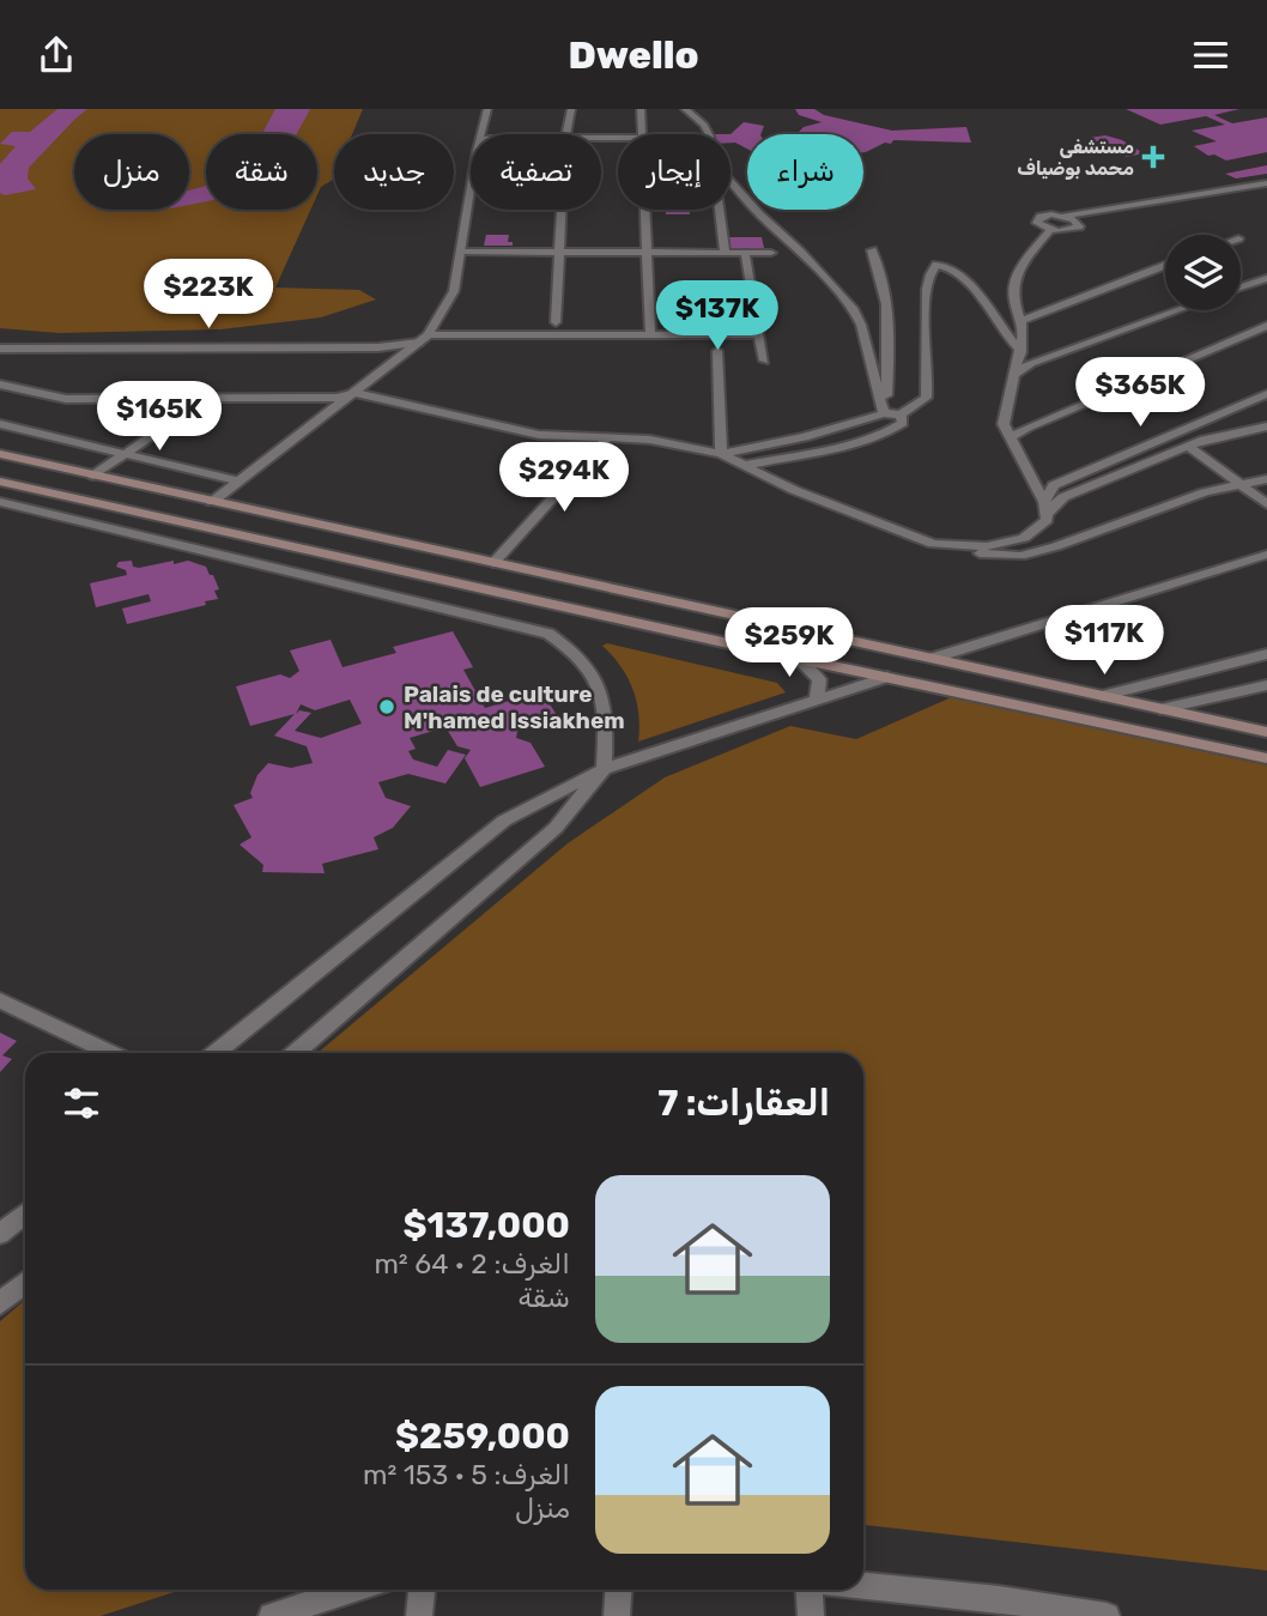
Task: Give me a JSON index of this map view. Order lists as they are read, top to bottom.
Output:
{
  "places": {
    "health": ["مستشفى محمد بوضياف"],
    "other": ["Palais de culture M'hamed Issiakhem"]
  },
  "page": {
    "header": "Dwello",
    "chip": [
      "شراء",
      "إيجار",
      "تصفية",
      "جديد",
      "شقة",
      "منزل"
    ],
    "price": [
      "$223K",
      "$137K",
      "$365K",
      "$165K",
      "$294K",
      "$117K",
      "$259K"
    ],
    "heading": "العقارات: 7",
    "list": [
      {
        "name": "$137,000",
        "note": "الغرف: 2 · 64 m² · شقة"
      },
      {
        "name": "$259,000",
        "note": "الغرف: 5 · 153 m² · منزل"
      }
    ]
  }
}
